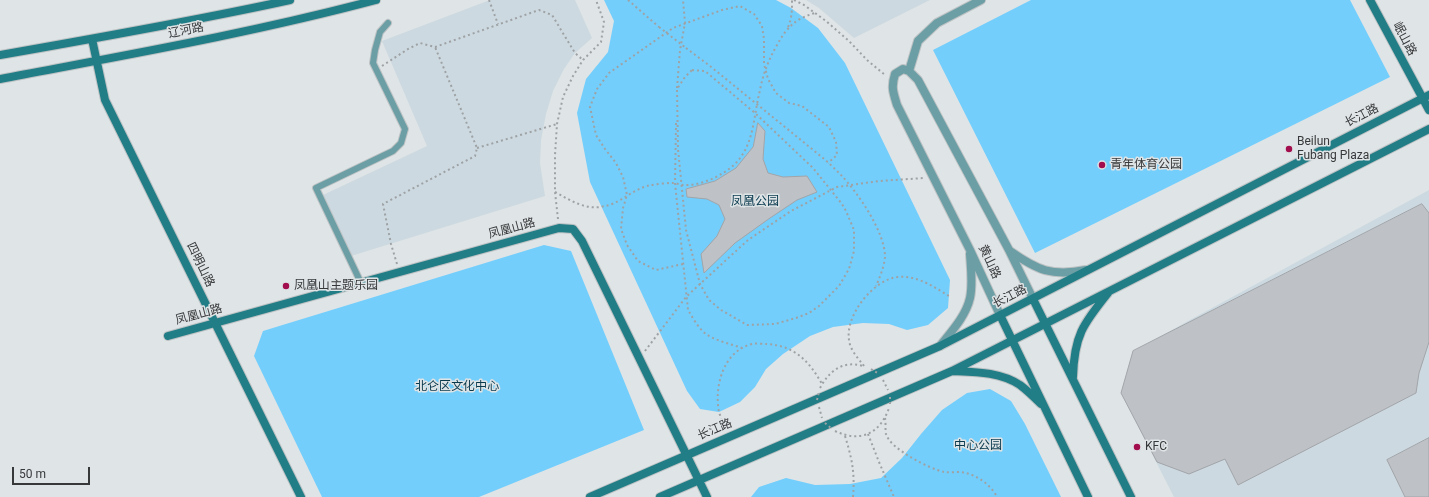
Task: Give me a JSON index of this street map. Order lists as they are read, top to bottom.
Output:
{
  "streets": {
    "main road": [
      "辽河路",
      "岷山路",
      "长江路",
      "凤凰山路",
      "黄山路",
      "四明山路"
    ]
  },
  "crossings": [
    ["辽河路", "四明山路"],
    ["岷山路", "长江路"],
    ["长江路", "黄山路"],
    ["凤凰山路", "四明山路"]
  ],
  "parks": ["凤凰公园", "北仑区文化中心", "中心公园"],
  "places": [
    "Beilun Fubang Plaza",
    "青年体育公园",
    "凤凰山主题乐园",
    "KFC"
  ],
  "scale_bar": "50 m"
}
